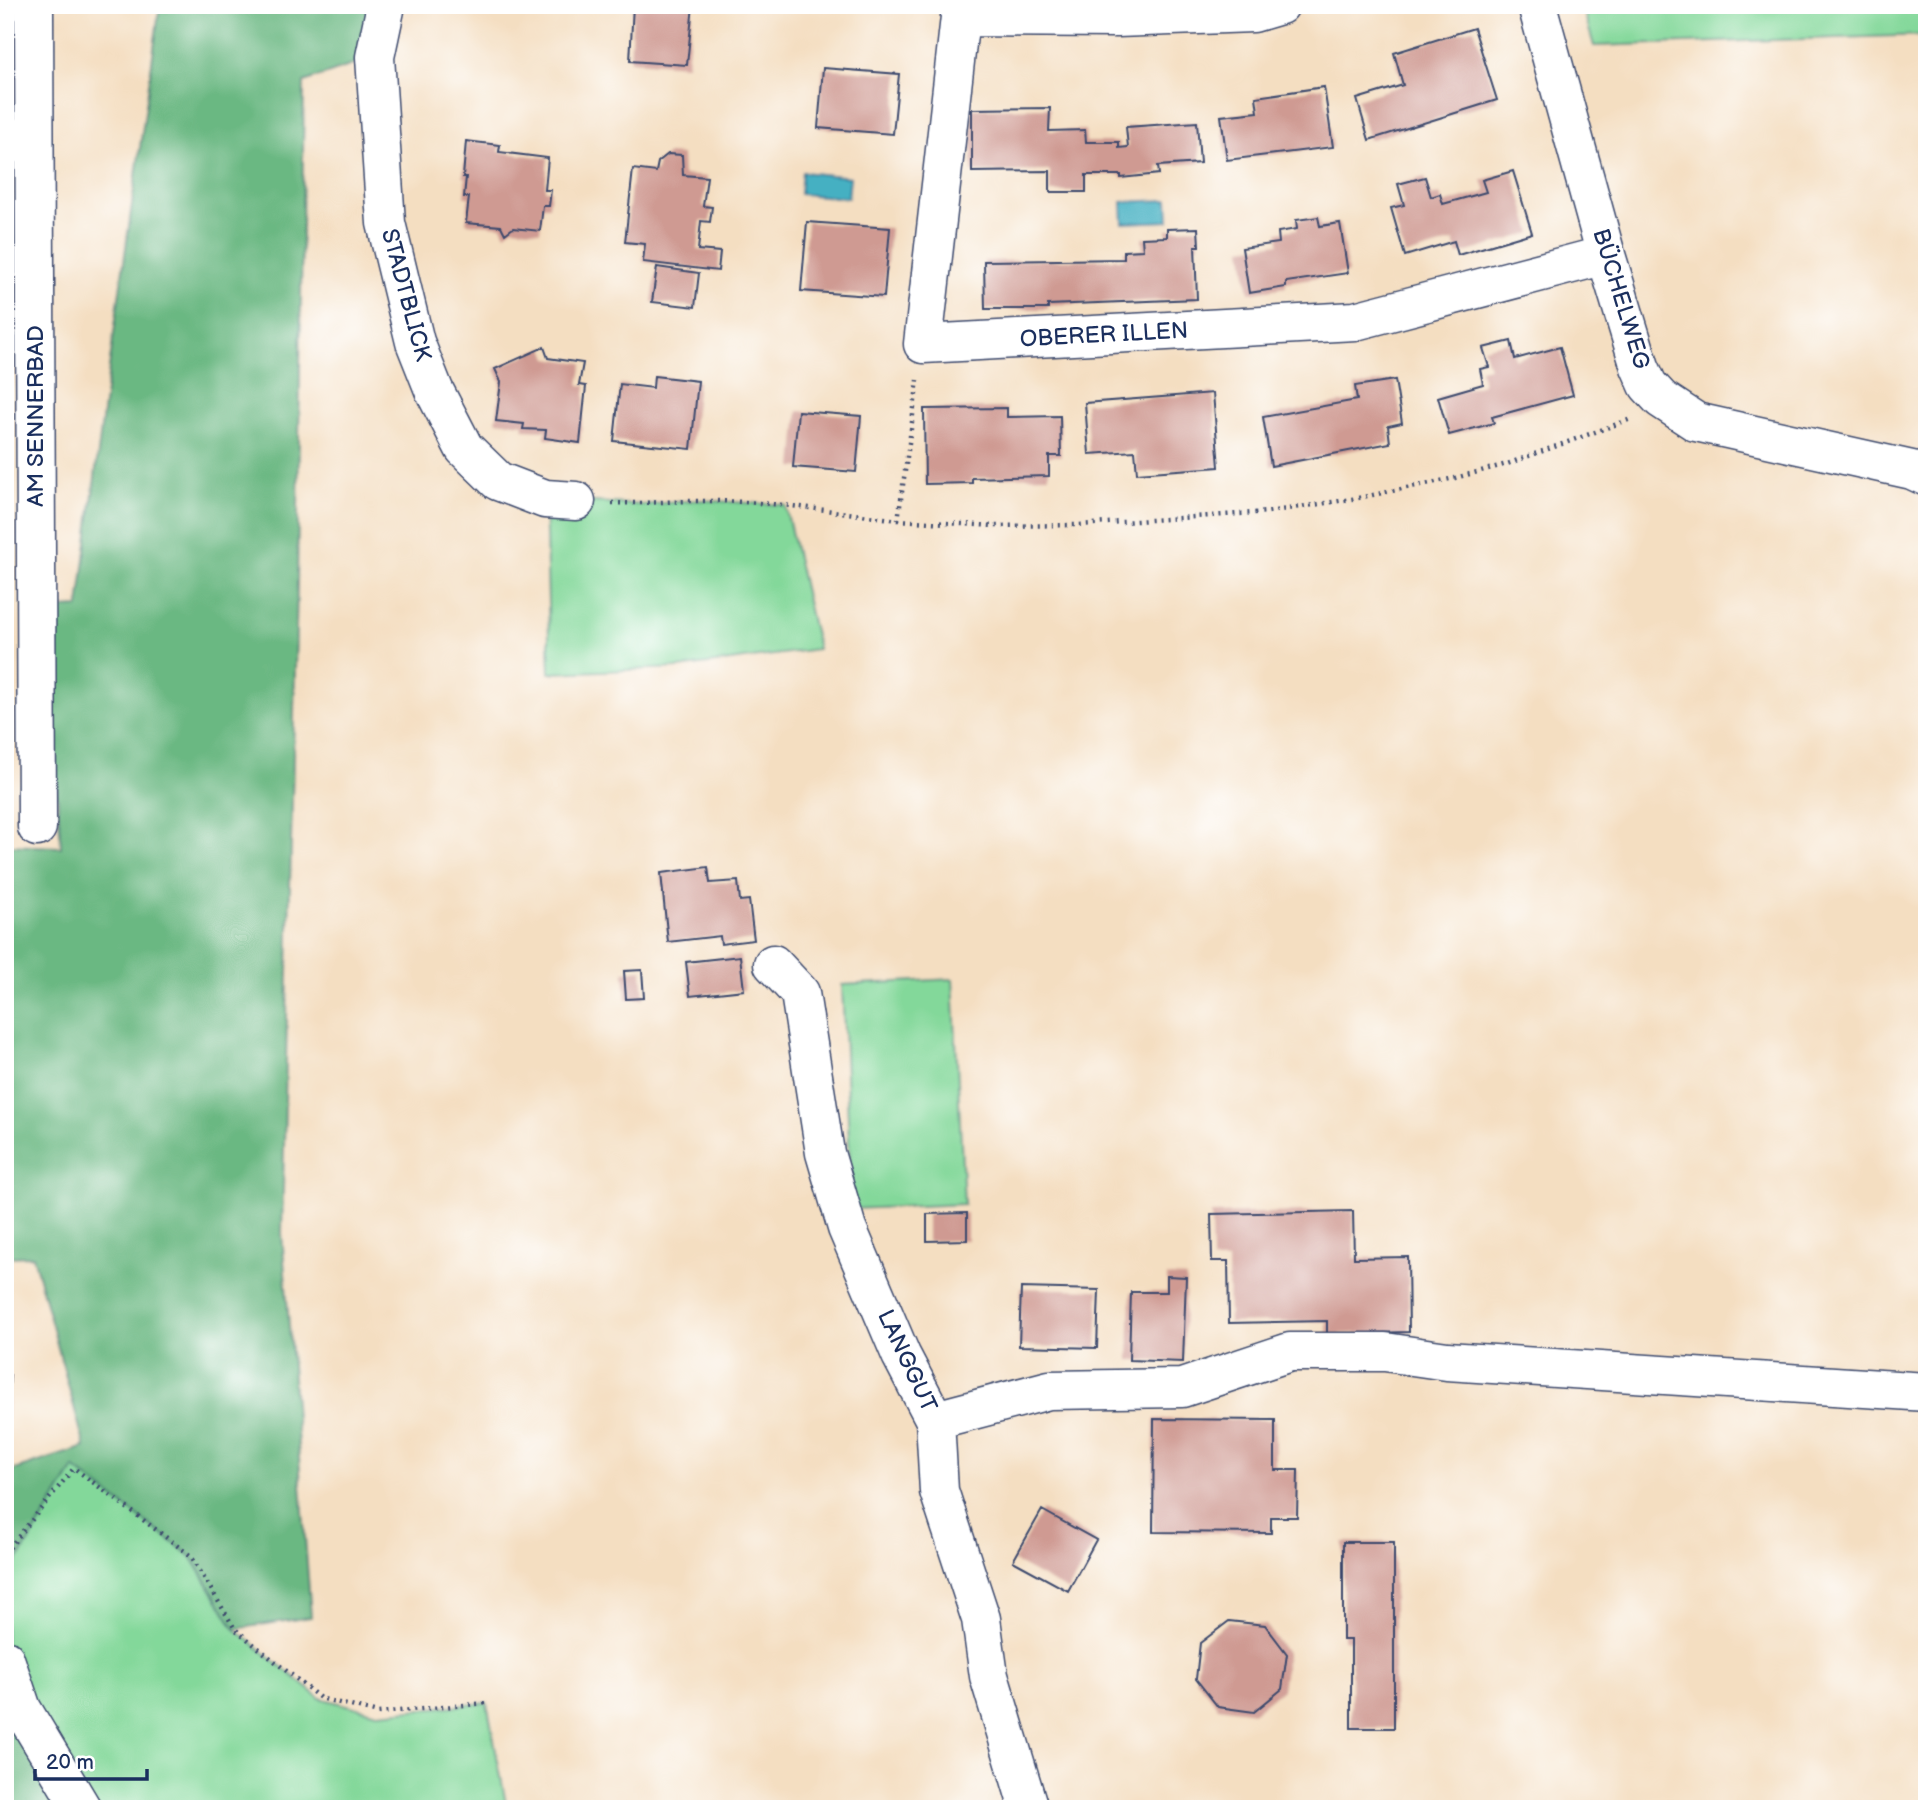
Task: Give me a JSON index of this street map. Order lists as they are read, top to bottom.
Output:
{
  "streets": {
    "street": [
      "STADTBLICK",
      "BÜCHELWEG",
      "OBERER ILLEN",
      "AM SENNERBAD",
      "LANGGUT"
    ]
  },
  "crossings": [
    ["BÜCHELWEG", "OBERER ILLEN"]
  ],
  "scale_bar": "20 m"
}
